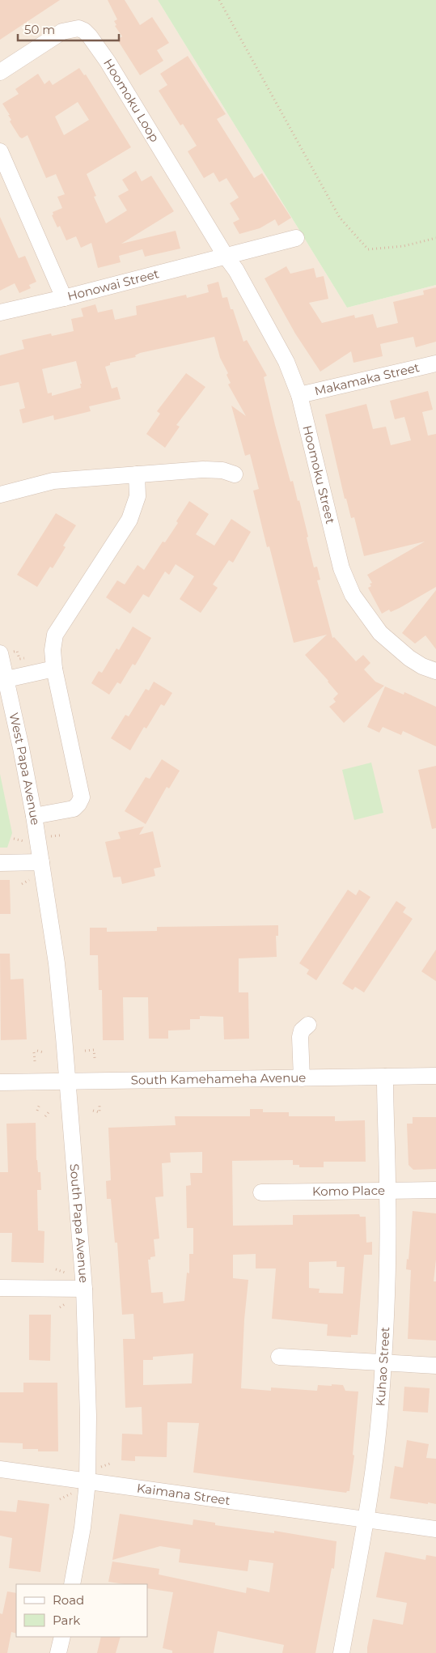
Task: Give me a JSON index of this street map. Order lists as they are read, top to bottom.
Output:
{
  "streets": {
    "street": [
      "Hoomoku Loop",
      "Honowai Street",
      "Makamaka Street",
      "Hoomoku Street",
      "West Papa Avenue",
      "South Kamehameha Avenue",
      "Komo Place",
      "South Papa Avenue",
      "Kuhao Street",
      "Kaimana Street"
    ]
  },
  "crossings": [
    ["Hoomoku Loop", "Honowai Street"],
    ["Hoomoku Loop", "Hoomoku Street"],
    ["Honowai Street", "Hoomoku Street"],
    ["Makamaka Street", "Hoomoku Street"],
    ["West Papa Avenue", "South Papa Avenue"],
    ["South Kamehameha Avenue", "South Papa Avenue"],
    ["South Kamehameha Avenue", "Kuhao Street"],
    ["Komo Place", "Kuhao Street"],
    ["South Papa Avenue", "Kaimana Street"],
    ["Kuhao Street", "Kaimana Street"]
  ],
  "legend": ["Road", "Park"],
  "scale_bar": "50 m"
}
